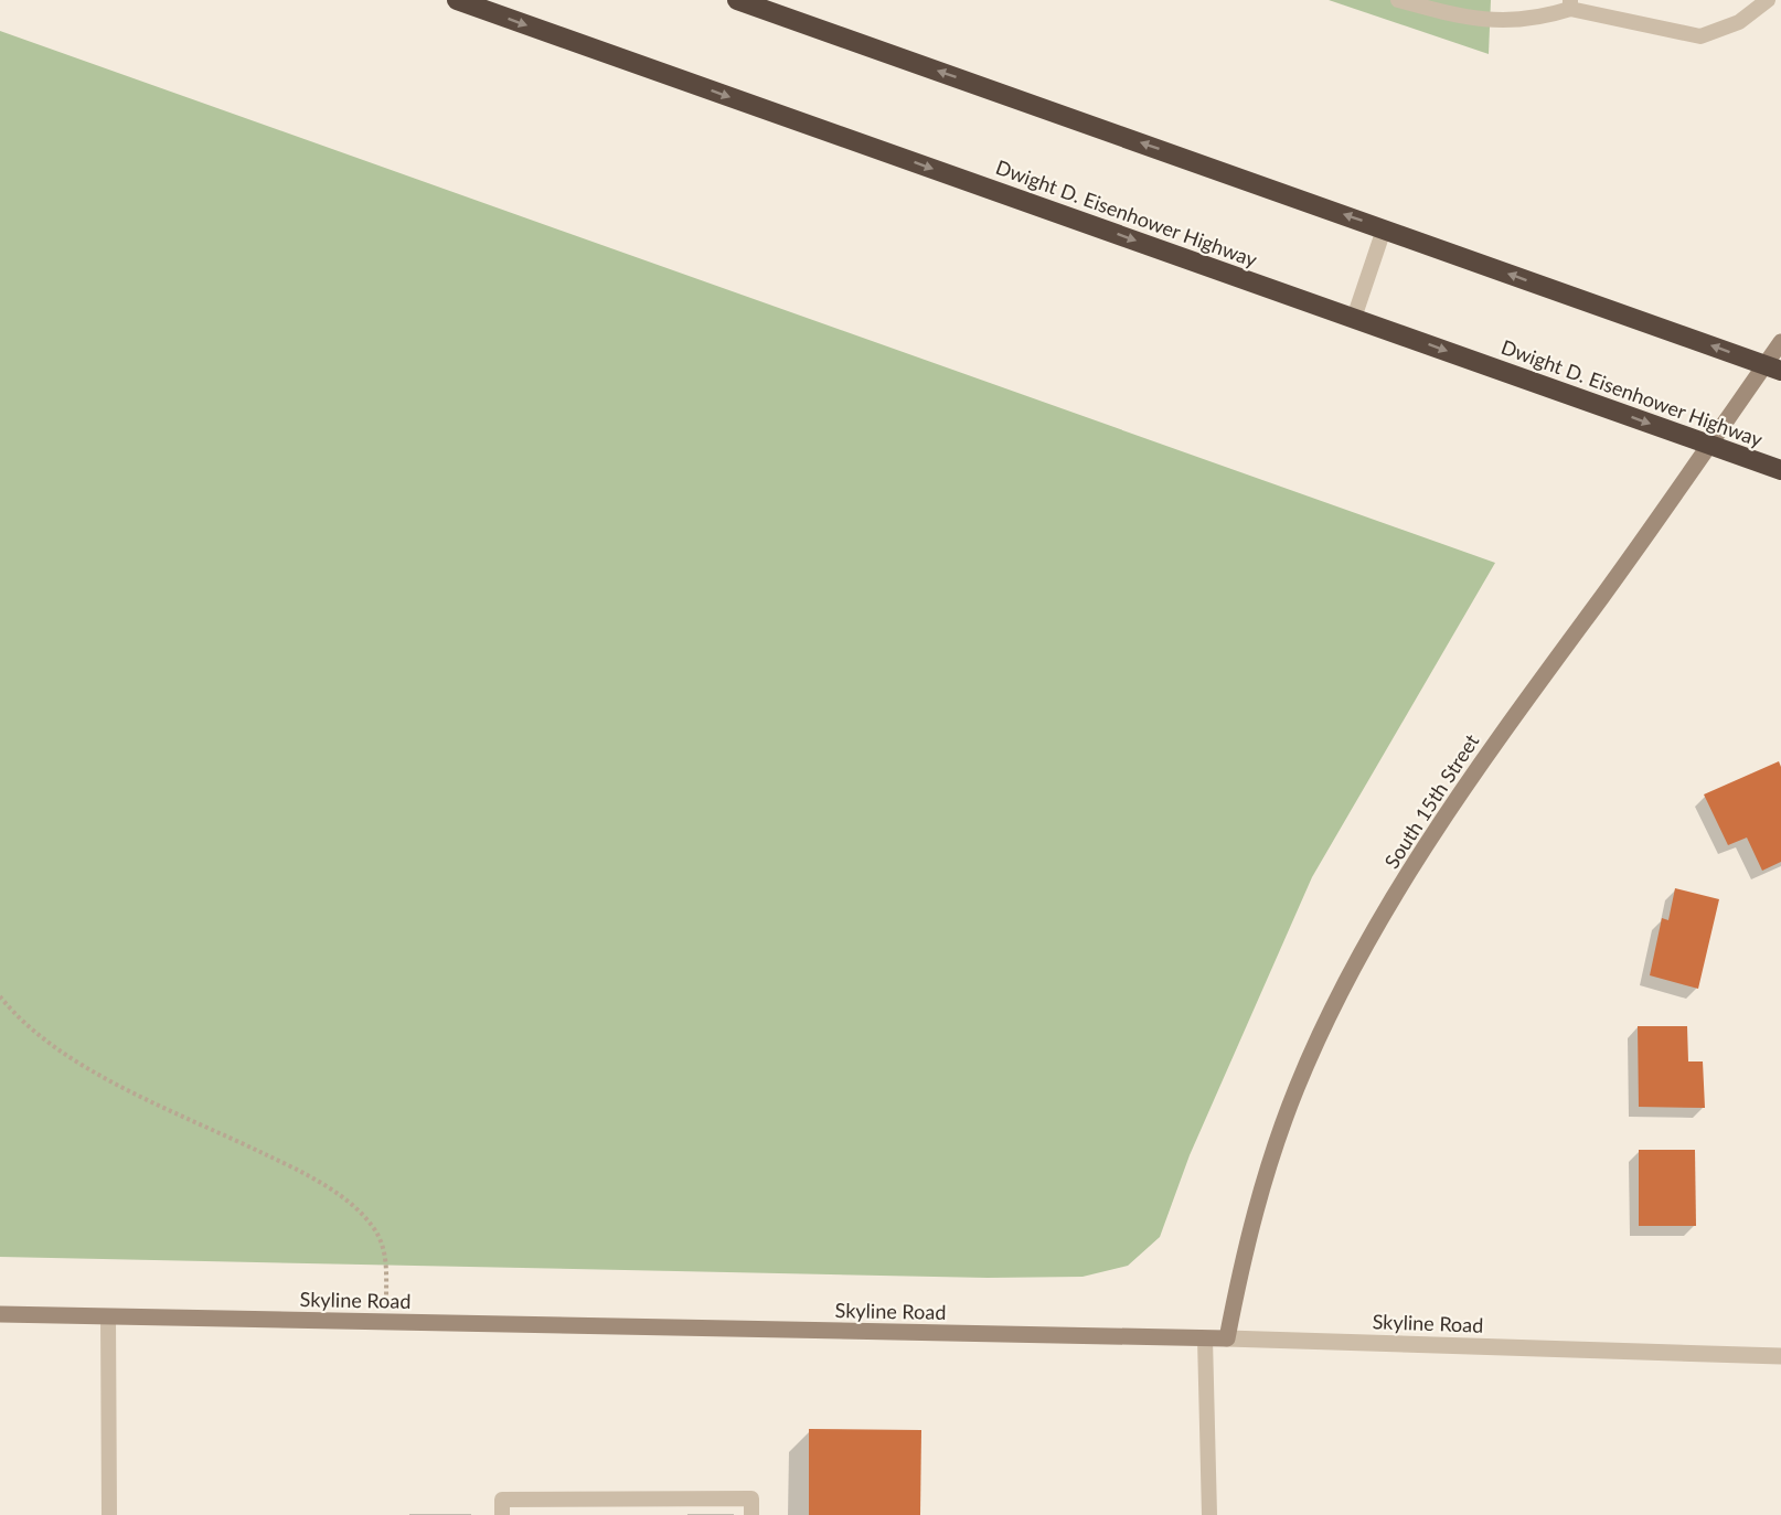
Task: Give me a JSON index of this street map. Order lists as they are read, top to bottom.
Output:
{
  "streets": {
    "highway": ["Dwight D. Eisenhower Highway"],
    "main road": ["South 15th Street", "Skyline Road"]
  },
  "crossings": [
    ["South 15th Street", "Skyline Road"]
  ]
}
